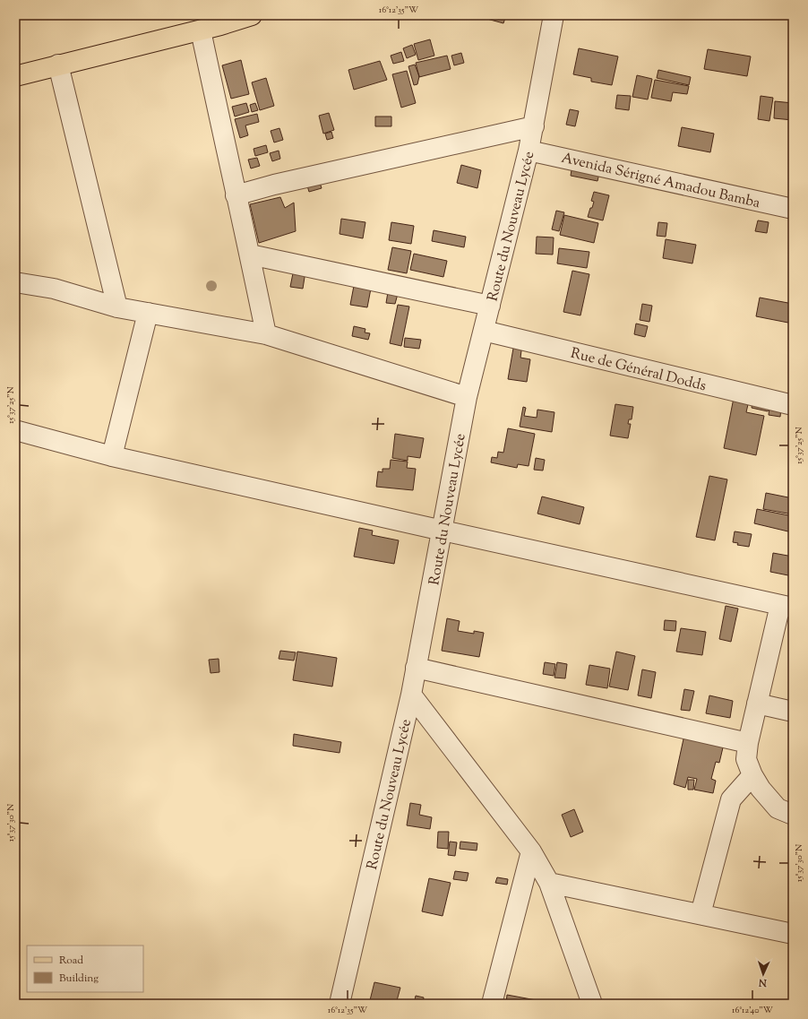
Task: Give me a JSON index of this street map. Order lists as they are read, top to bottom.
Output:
{
  "streets": {
    "street": ["Avenida Sérigné Amadou Bamba", "Route du Nouveau Lycée", "Rue de Général Dodds"]
  },
  "crossings": [
    ["Avenida Sérigné Amadou Bamba", "Route du Nouveau Lycée"],
    ["Route du Nouveau Lycée", "Rue de Général Dodds"]
  ],
  "legend": ["Road", "Building"],
  "north": "bottom",
  "coordinates": [
    "16°12'35\"W",
    "15°37'25\"N",
    "15°37'30\"N",
    "16°12'40\"W"
  ]
}
